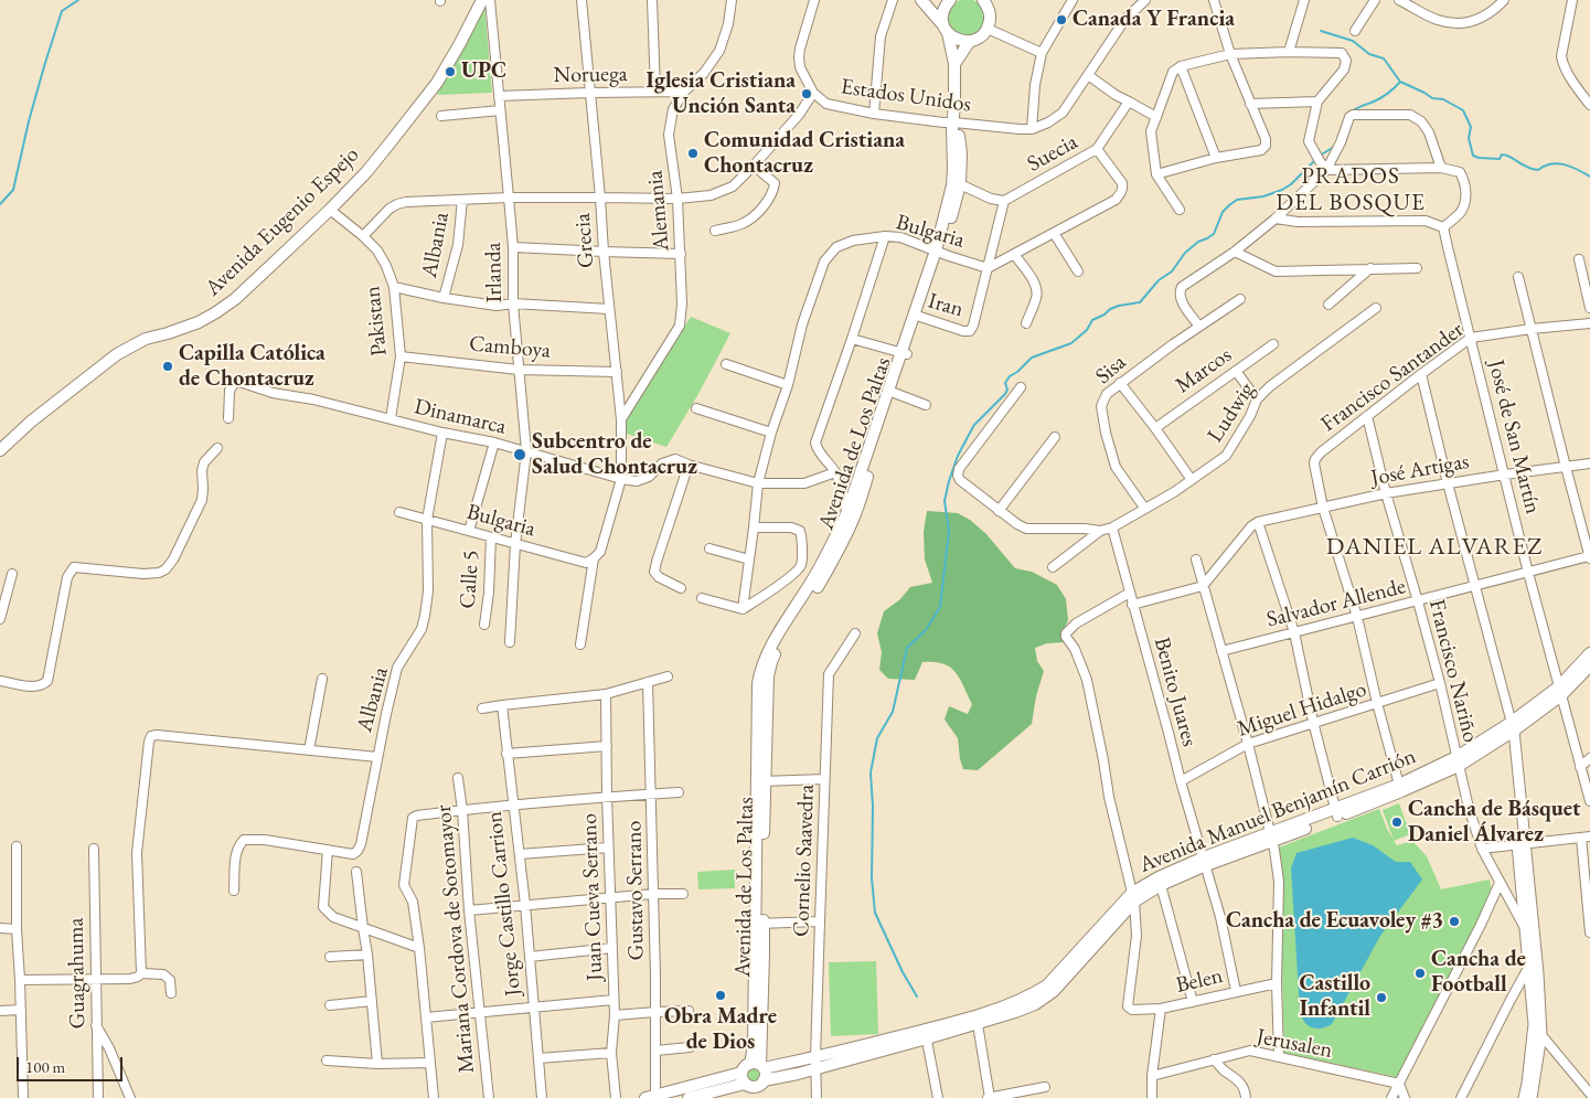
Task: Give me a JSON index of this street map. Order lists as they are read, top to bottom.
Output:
{
  "streets": {
    "main road": ["Avenida Eugenio Espejo", "Avenida de Los Paltas", "Avenida Manuel Benjamín Carrión"],
    "street": [
      "Noruega",
      "Estados Unidos",
      "Suecia",
      "Alemania",
      "Bulgaria",
      "Grecia",
      "Albania",
      "Irlanda",
      "Iran",
      "Pakistan",
      "Camboya",
      "Sisa",
      "Marcos",
      "Francisco Santander",
      "Ludwig",
      "Dinamarca",
      "José de San Martín",
      "José Artigas",
      "Calle 5",
      "Salvador Allende",
      "Francisco Nariño",
      "Benito Juares",
      "Miguel Hidalgo",
      "Cornelio Saavedra",
      "Gustavo Serrano",
      "Juan Cueva Serrano",
      "Jorge Castillo Carrion",
      "Mariana Cordova de Sotomayor",
      "Guagrahuma",
      "Belen",
      "Jerusalen"
    ]
  },
  "crossings": [
    ["Noruega", "Alemania"],
    ["Noruega", "Grecia"],
    ["Noruega", "Irlanda"],
    ["Estados Unidos", "Alemania"],
    ["Estados Unidos", "Grecia"],
    ["Estados Unidos", "Albania"],
    ["Estados Unidos", "Irlanda"],
    ["Estados Unidos", "Pakistan"],
    ["Estados Unidos", "Avenida de Los Paltas"],
    ["Suecia", "Bulgaria"],
    ["Alemania", "Grecia"],
    ["Avenida Eugenio Espejo", "Pakistan"],
    ["Bulgaria", "Grecia"],
    ["Bulgaria", "Albania"],
    ["Bulgaria", "Irlanda"],
    ["Bulgaria", "Iran"],
    ["Bulgaria", "Dinamarca"],
    ["Bulgaria", "Avenida de Los Paltas"],
    ["Bulgaria", "Calle 5"],
    ["Grecia", "Camboya"],
    ["Grecia", "Dinamarca"],
    ["Albania", "Dinamarca"],
    ["Irlanda", "Camboya"],
    ["Irlanda", "Dinamarca"],
    ["Iran", "Avenida de Los Paltas"],
    ["Pakistan", "Camboya"],
    ["Pakistan", "Dinamarca"],
    ["Sisa", "Ludwig"],
    ["Francisco Santander", "José de San Martín"],
    ["Francisco Santander", "José Artigas"],
    ["Francisco Santander", "Francisco Nariño"],
    ["Ludwig", "Benito Juares"],
    ["José de San Martín", "José Artigas"],
    ["José de San Martín", "Salvador Allende"],
    ["José de San Martín", "Avenida Manuel Benjamín Carrión"],
    ["Avenida de Los Paltas", "Avenida Manuel Benjamín Carrión"],
    ["José Artigas", "Francisco Nariño"],
    ["Salvador Allende", "Francisco Nariño"],
    ["Francisco Nariño", "Miguel Hidalgo"],
    ["Francisco Nariño", "Avenida Manuel Benjamín Carrión"],
    ["Benito Juares", "Miguel Hidalgo"],
    ["Benito Juares", "Avenida Manuel Benjamín Carrión"],
    ["Benito Juares", "Belen"],
    ["Avenida Manuel Benjamín Carrión", "Cornelio Saavedra"],
    ["Avenida Manuel Benjamín Carrión", "Gustavo Serrano"],
    ["Avenida Manuel Benjamín Carrión", "Belen"]
  ],
  "districts": ["PRADOS DEL BOSQUE", "DANIEL ALVAREZ"],
  "places": [
    "Canada Y Francia",
    "UPC",
    "Iglesia Cristiana Unción Santa",
    "Comunidad Cristiana Chontacruz",
    "Capilla Católica de Chontacruz",
    "Subcentro de Salud Chontacruz",
    "Cancha de Básquet Daniel Álvarez",
    "Cancha de Ecuavoley #3",
    "Cancha de Football",
    "Obra Madre de Dios",
    "Castillo Infantil"
  ],
  "scale_bar": "100 m"
}
